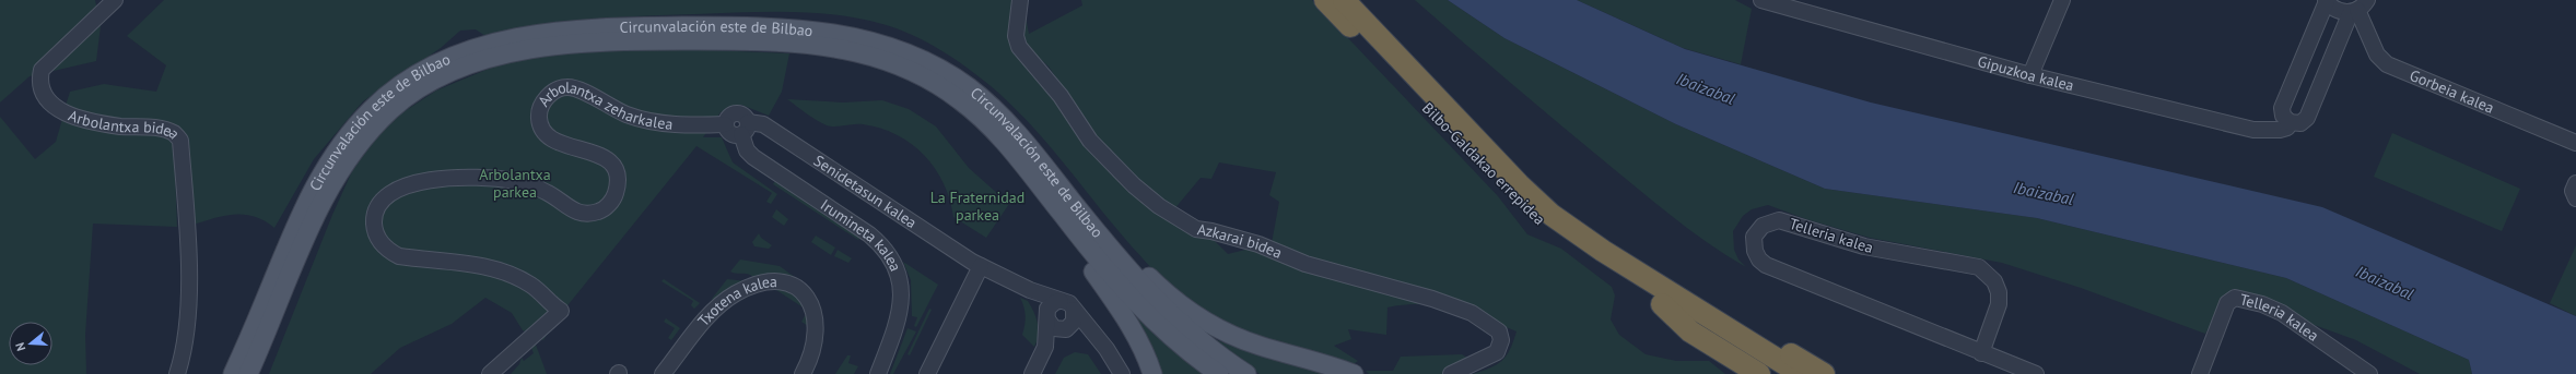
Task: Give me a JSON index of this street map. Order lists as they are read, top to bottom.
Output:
{
  "streets": {
    "highway": ["Bilbo-Galdakao errepidea"],
    "main road": ["Circunvalación este de Bilbao"],
    "street": [
      "Gipuzkoa kalea",
      "Gorbeia kalea",
      "Arbolantxa zeharkalea",
      "Arbolantxa bidea",
      "Senidetasun kalea",
      "Telleria kalea",
      "Irumineta kalea",
      "Azkarai bidea",
      "Txotena kalea"
    ]
  },
  "crossings": [
    ["Gipuzkoa kalea", "Gorbeia kalea"],
    ["Arbolantxa zeharkalea", "Senidetasun kalea"],
    ["Senidetasun kalea", "Irumineta kalea"]
  ],
  "water": ["Ibaizabal"],
  "parks": ["Arbolantxa parkea", "La Fraternidad parkea"],
  "north": "left"
}
